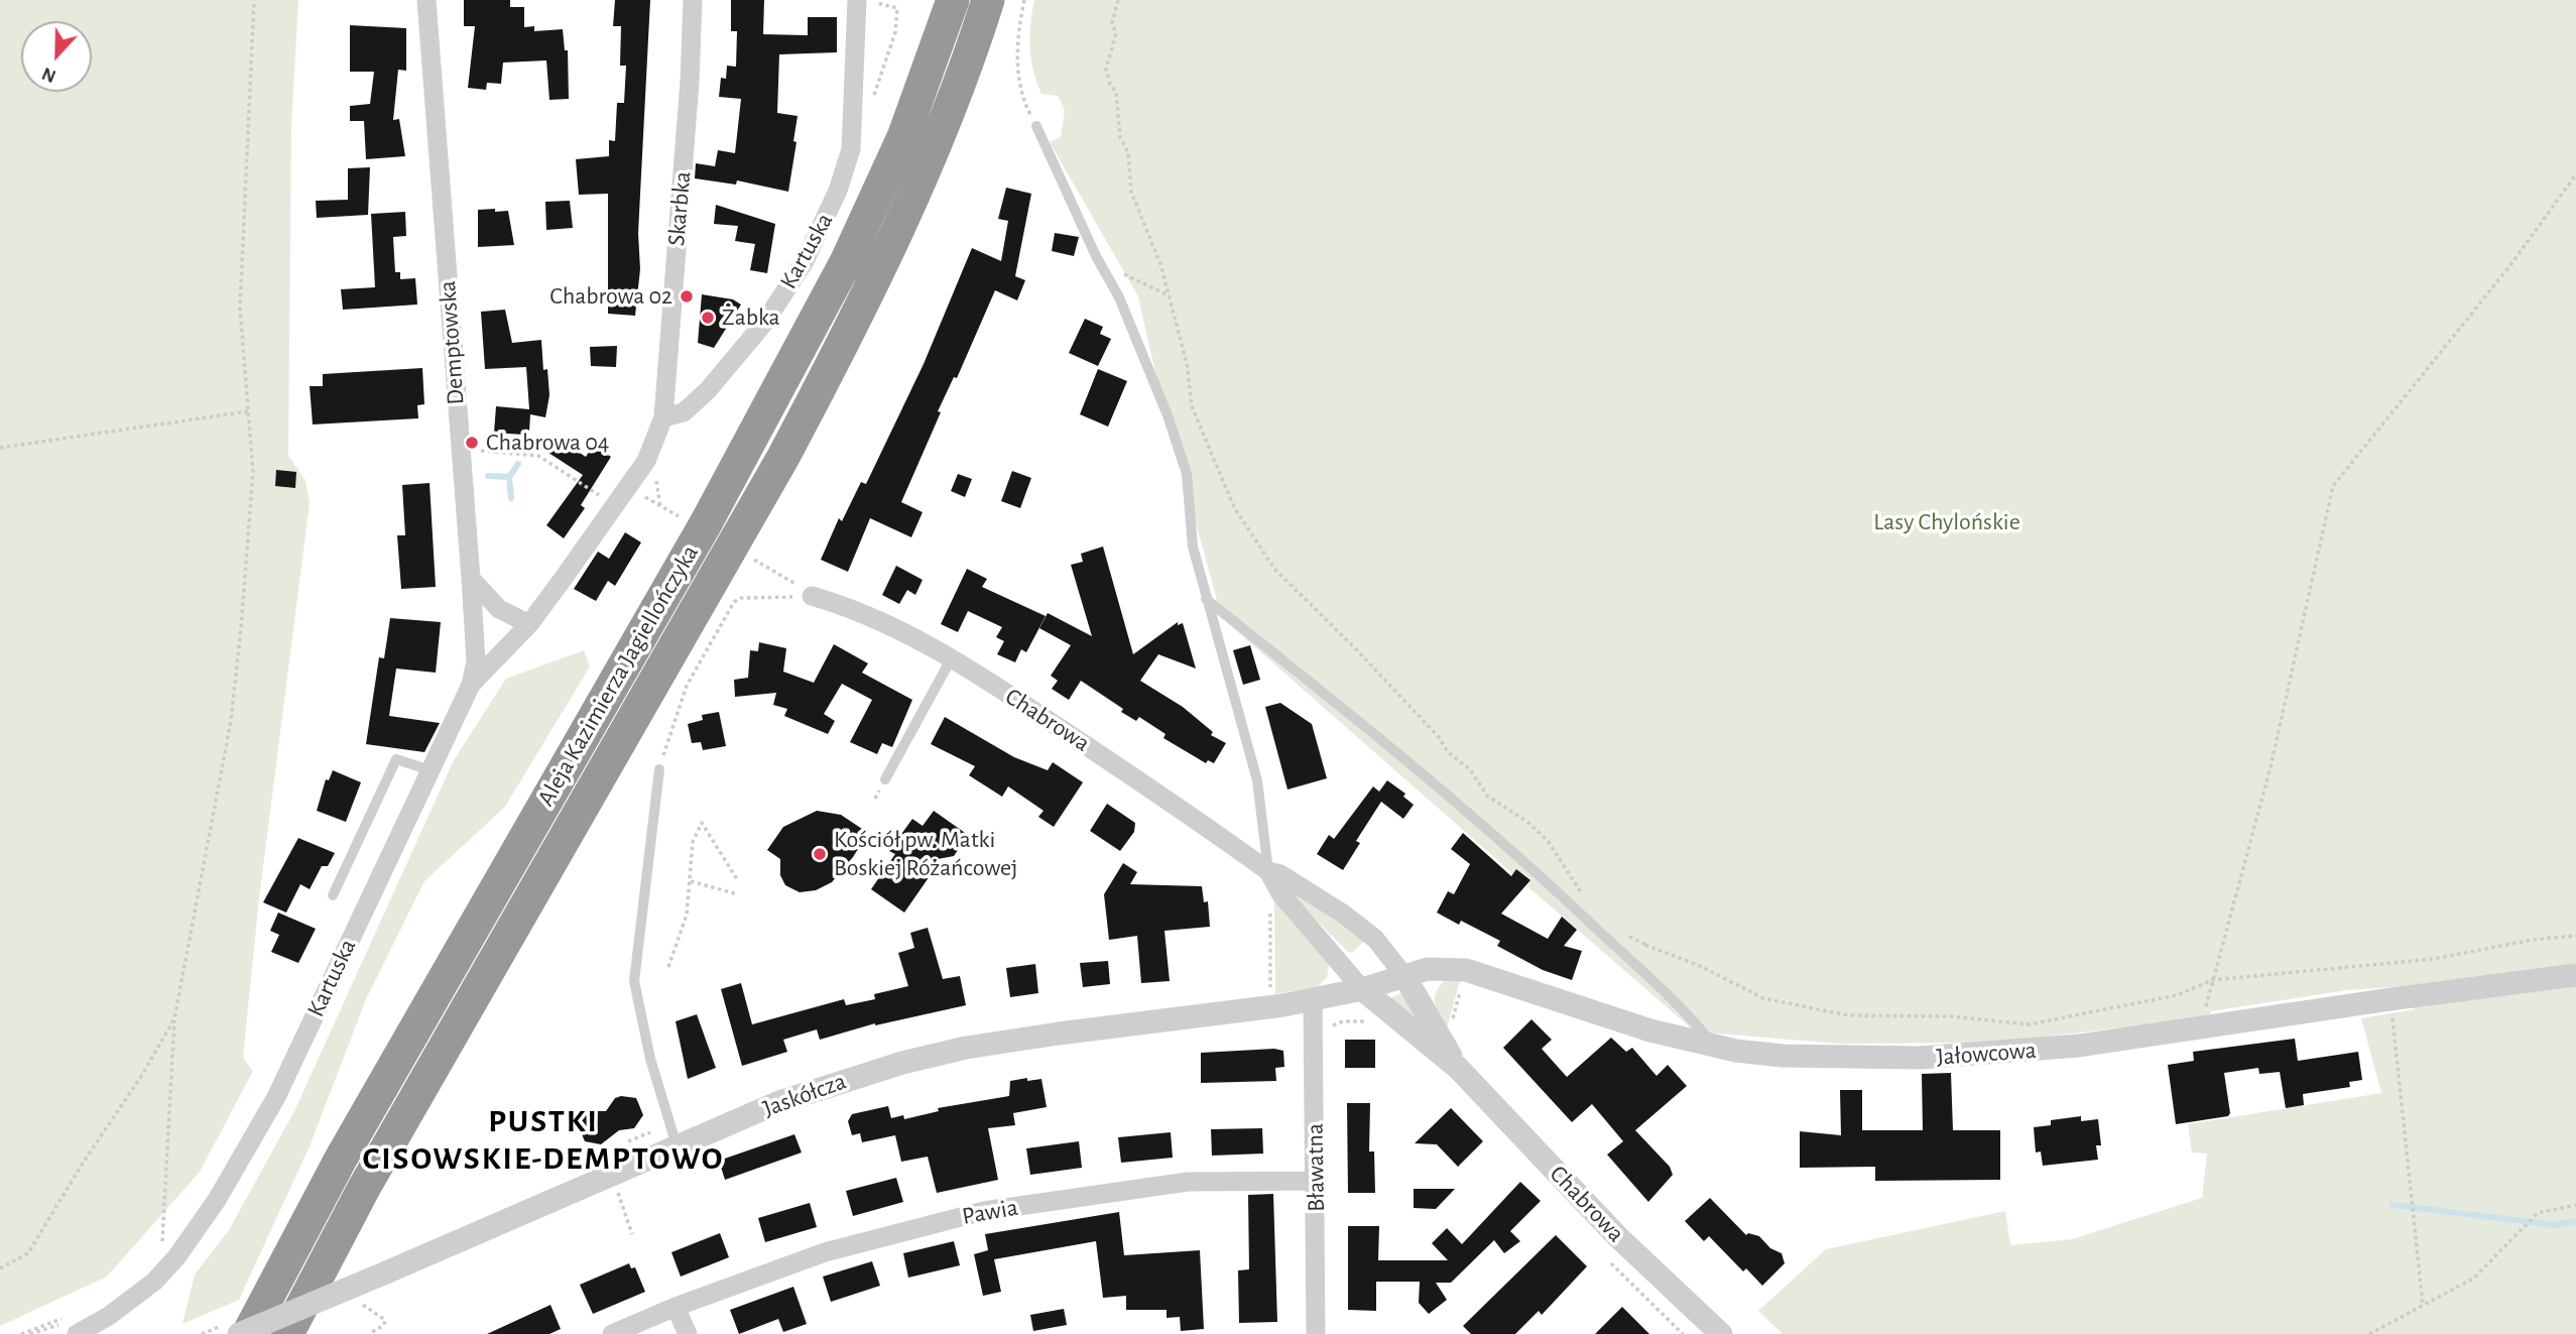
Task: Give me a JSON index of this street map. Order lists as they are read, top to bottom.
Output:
{
  "streets": {
    "highway": ["Aleja Kazimierza Jagiellończyka"],
    "street": [
      "Skarbka",
      "Kartuska",
      "Demptowska",
      "Chabrowa",
      "Jałowcowa",
      "Jaskółcza",
      "Bławatna",
      "Pawia"
    ]
  },
  "crossings": [
    ["Skarbka", "Kartuska"],
    ["Kartuska", "Demptowska"],
    ["Chabrowa", "Jałowcowa"],
    ["Chabrowa", "Jaskółcza"],
    ["Jałowcowa", "Jaskółcza"],
    ["Jaskółcza", "Bławatna"],
    ["Bławatna", "Pawia"]
  ],
  "districts": ["PUSTKI CISOWSKIE-DEMPTOWO"],
  "parks": ["Lasy Chylońskie"],
  "places": [
    "Chabrowa 02",
    "Żabka",
    "Chabrowa 04",
    "Kościół pw. Matki Boskiej Różańcowej"
  ],
  "north": "bottom"
}
